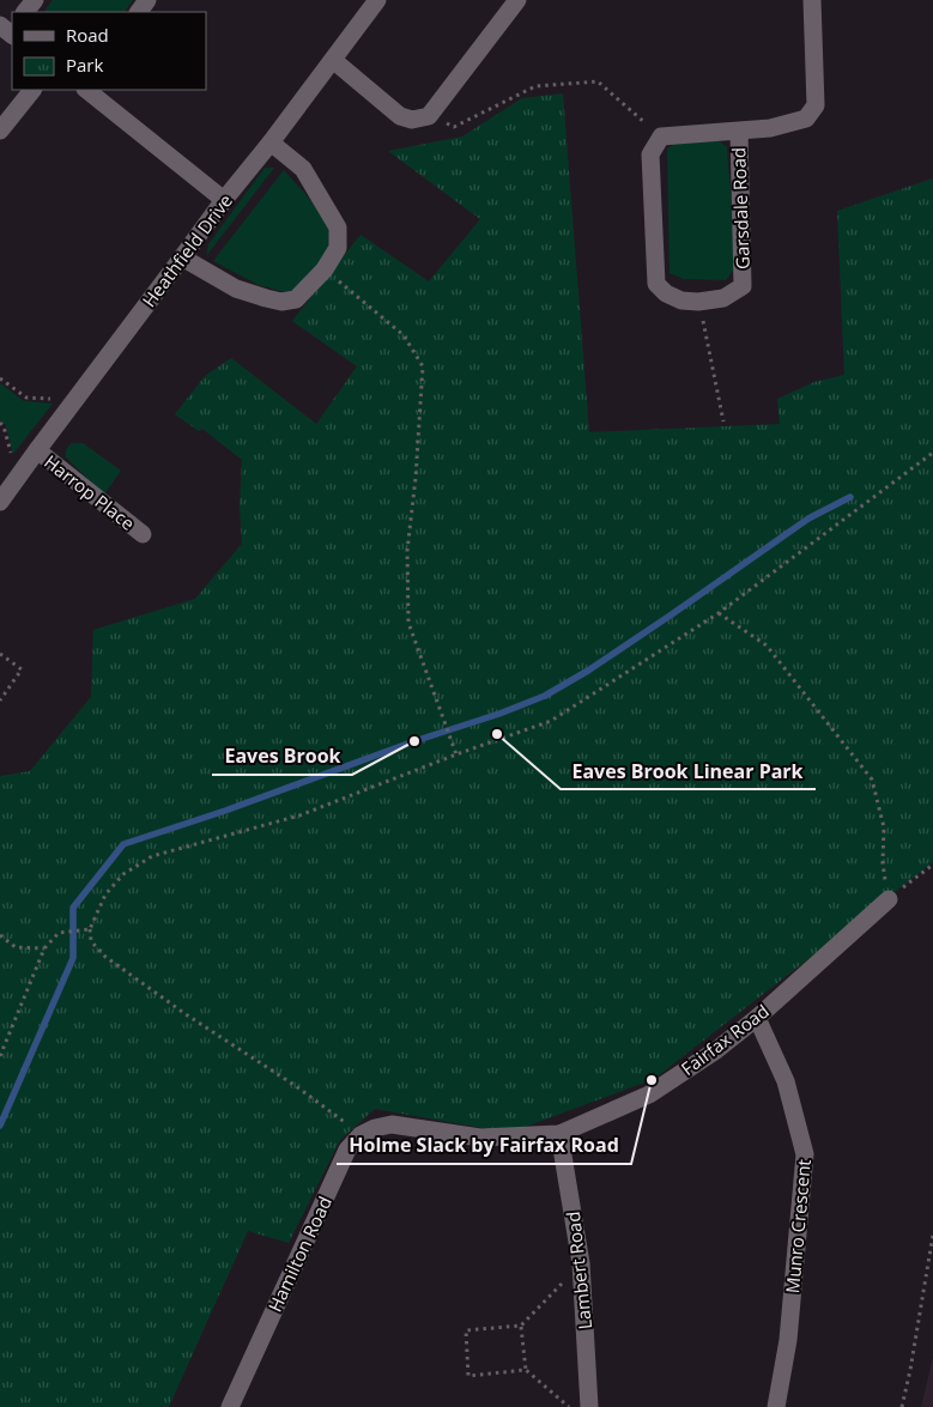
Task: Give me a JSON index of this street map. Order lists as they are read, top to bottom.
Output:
{
  "streets": {
    "street": [
      "Garsdale Road",
      "Heathfield Drive",
      "Harrop Place",
      "Fairfax Road",
      "Munro Crescent",
      "Hamilton Road",
      "Lambert Road"
    ]
  },
  "crossings": [
    ["Heathfield Drive", "Harrop Place"],
    ["Fairfax Road", "Munro Crescent"],
    ["Fairfax Road", "Hamilton Road"],
    ["Fairfax Road", "Lambert Road"]
  ],
  "places": ["Eaves Brook Linear Park", "Eaves Brook", "Holme Slack by Fairfax Road"],
  "legend": ["Road", "Park"]
}
